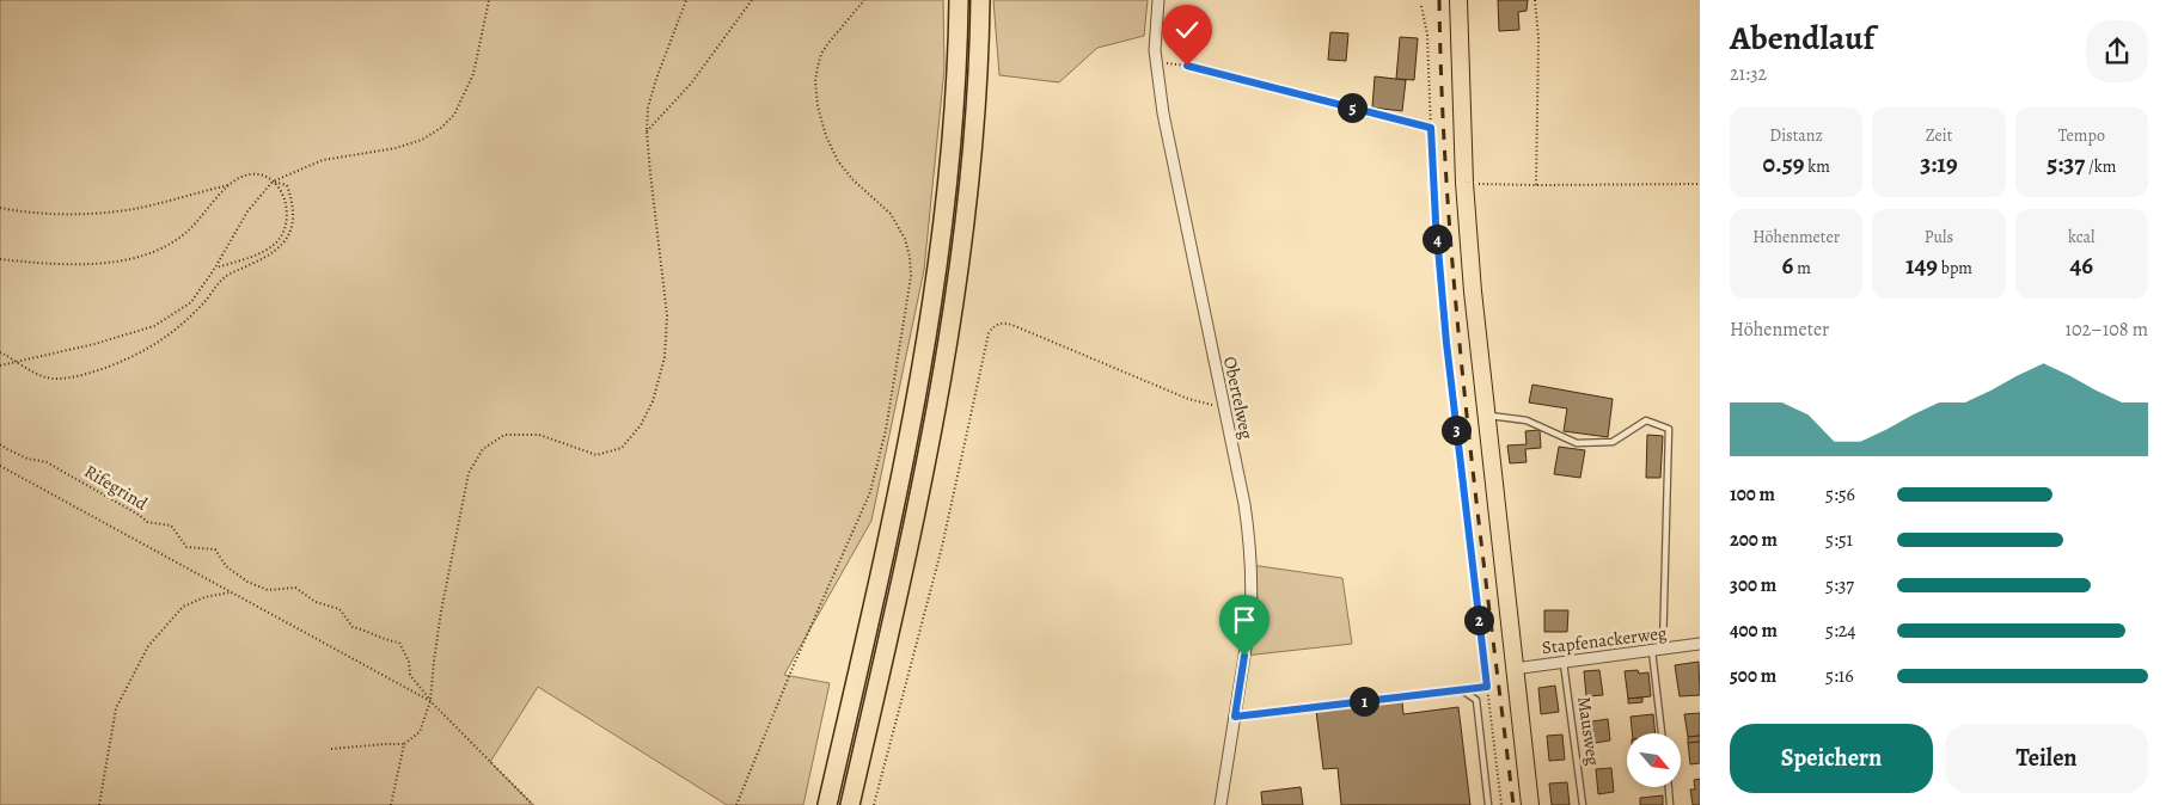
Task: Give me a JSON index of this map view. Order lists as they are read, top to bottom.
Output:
{
  "streets": {
    "street": ["Obertelweg", "Stapfenackerweg"],
    "lane": ["Mausweg"],
    "path": ["Rifegrind"]
  },
  "crossings": [
    ["Stapfenackerweg", "Mausweg"]
  ],
  "north": "bottom right",
  "page": {
    "heading": ["Abendlauf", "21:32"],
    "pins": [
      "5",
      "4",
      "3",
      "2",
      "1"
    ],
    "stats": [
      ["Distanz", "0.59 km"],
      ["Zeit", "3:19"],
      ["Tempo", "5:37 /km"],
      ["Höhenmeter", "6 m"],
      ["Puls", "149 bpm"],
      ["kcal", "46"]
    ],
    "chart": ["Höhenmeter", "102–108 m"],
    "list": [
      {
        "name": "100 m",
        "note": "5:56"
      },
      {
        "name": "200 m",
        "note": "5:51"
      },
      {
        "name": "300 m",
        "note": "5:37"
      },
      {
        "name": "400 m",
        "note": "5:24"
      },
      {
        "name": "500 m",
        "note": "5:16"
      }
    ],
    "buttons": ["Speichern", "Teilen"]
  }
}
